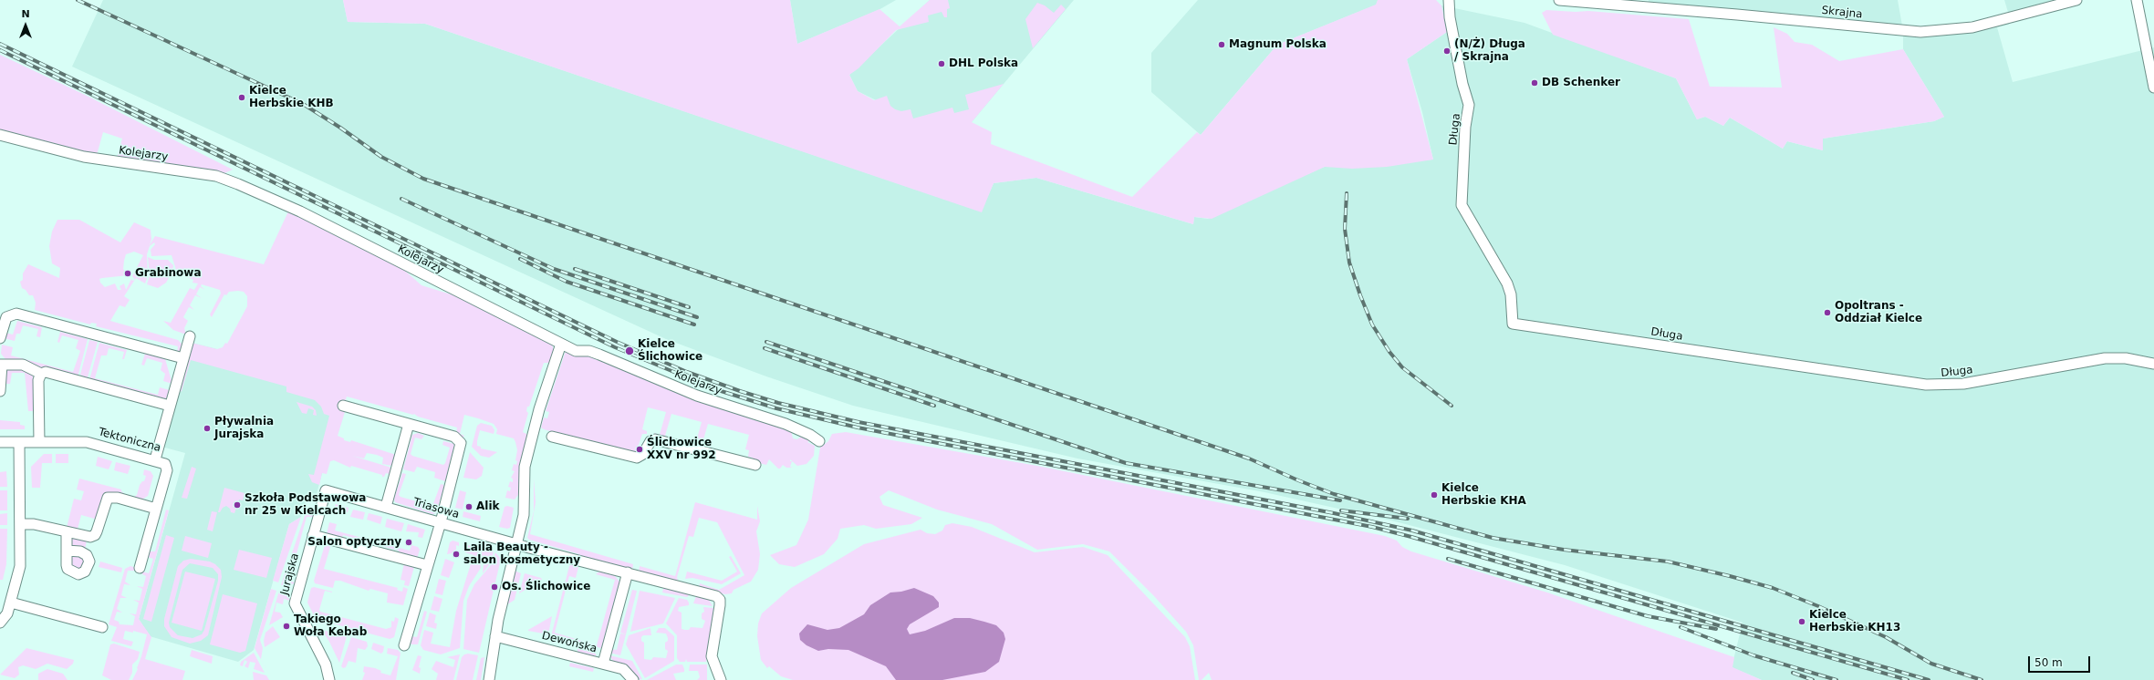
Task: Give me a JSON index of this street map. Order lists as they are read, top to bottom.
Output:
{
  "streets": {
    "street": [
      "Skrajna",
      "Długa",
      "Kolejarzy",
      "Tektoniczna",
      "Triasowa",
      "Jurajska",
      "Dewońska"
    ]
  },
  "crossings": [
    ["Triasowa", "Jurajska"]
  ],
  "places": [
    "Magnum Polska",
    "(N/Ż) Długa / Skrajna",
    "DHL Polska",
    "DB Schenker",
    "Kielce Herbskie KHB",
    "Grabinowa",
    "Opoltrans - Oddział Kielce",
    "Kielce Ślichowice",
    "Pływalnia Jurajska",
    "Ślichowice XXV nr 992",
    "Kielce Herbskie KHA",
    "Szkoła Podstawowa nr 25 w Kielcach",
    "Alik",
    "Salon optyczny",
    "Laila Beauty - salon kosmetyczny",
    "Os. Ślichowice",
    "Kielce Herbskie KH13",
    "Takiego Woła Kebab"
  ],
  "scale_bar": "50 m",
  "north": "top"
}
